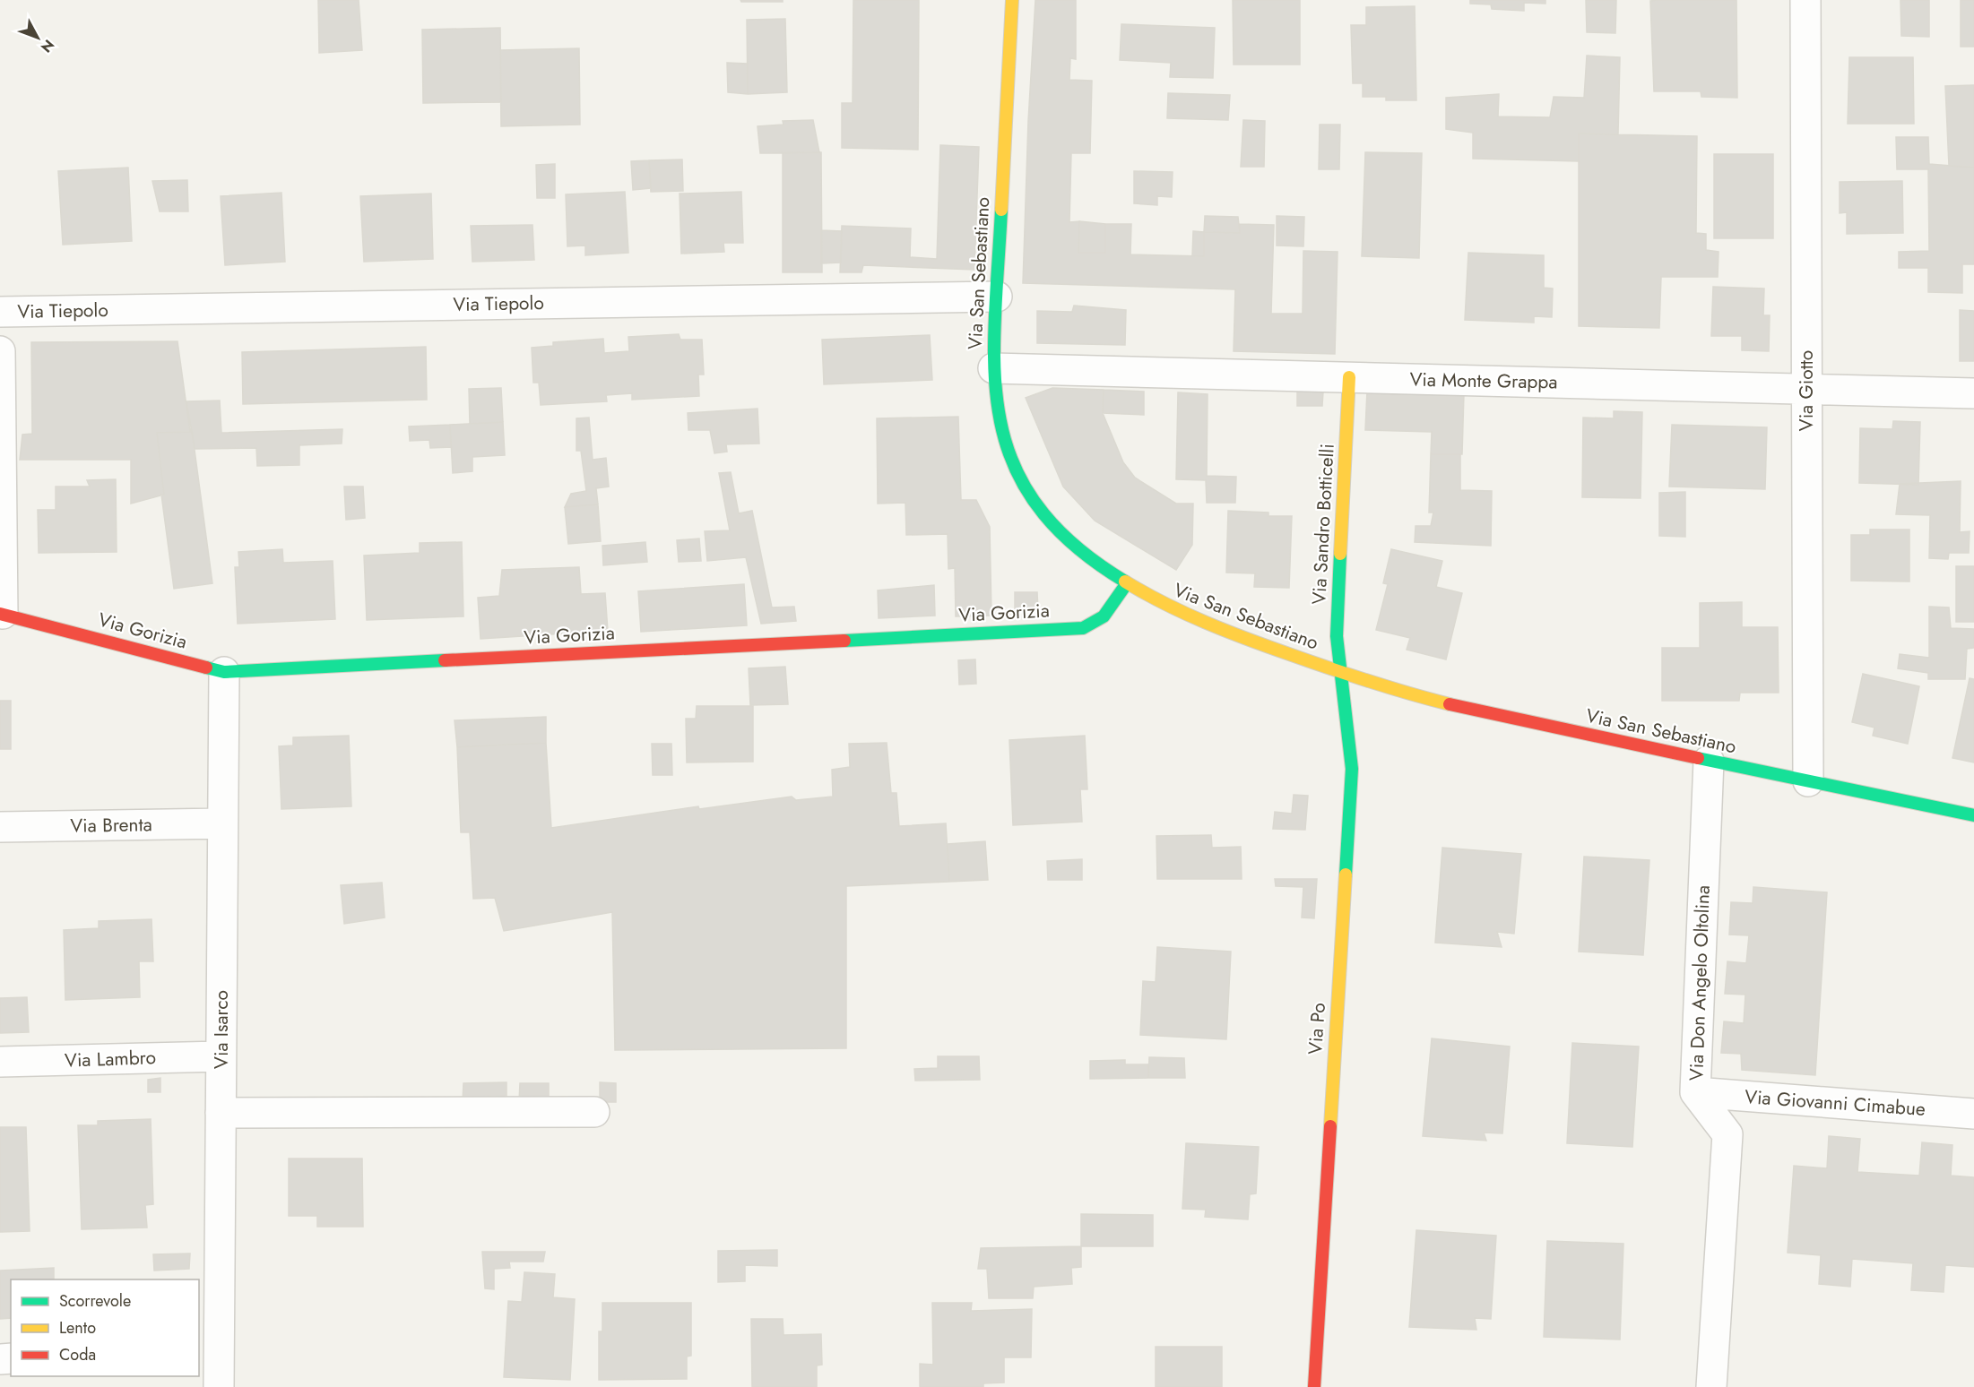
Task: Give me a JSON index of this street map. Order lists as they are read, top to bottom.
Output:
{
  "streets": {
    "street": [
      "Via San Sebastiano",
      "Via Tiepolo",
      "Via Monte Grappa",
      "Via Giotto",
      "Via Sandro Botticelli",
      "Via Gorizia",
      "Via Brenta",
      "Via Don Angelo Oltolina",
      "Via Po",
      "Via Isarco",
      "Via Lambro",
      "Via Giovanni Cimabue"
    ]
  },
  "crossings": [
    ["Via San Sebastiano", "Via Tiepolo"],
    ["Via San Sebastiano", "Via Monte Grappa"],
    ["Via San Sebastiano", "Via Giotto"],
    ["Via San Sebastiano", "Via Sandro Botticelli"],
    ["Via San Sebastiano", "Via Gorizia"],
    ["Via San Sebastiano", "Via Don Angelo Oltolina"],
    ["Via San Sebastiano", "Via Po"],
    ["Via Monte Grappa", "Via Giotto"],
    ["Via Monte Grappa", "Via Sandro Botticelli"],
    ["Via Sandro Botticelli", "Via Po"],
    ["Via Gorizia", "Via Isarco"],
    ["Via Brenta", "Via Isarco"],
    ["Via Don Angelo Oltolina", "Via Giovanni Cimabue"],
    ["Via Isarco", "Via Lambro"]
  ],
  "legend": ["Scorrevole", "Lento", "Coda"],
  "north": "bottom right"
}
